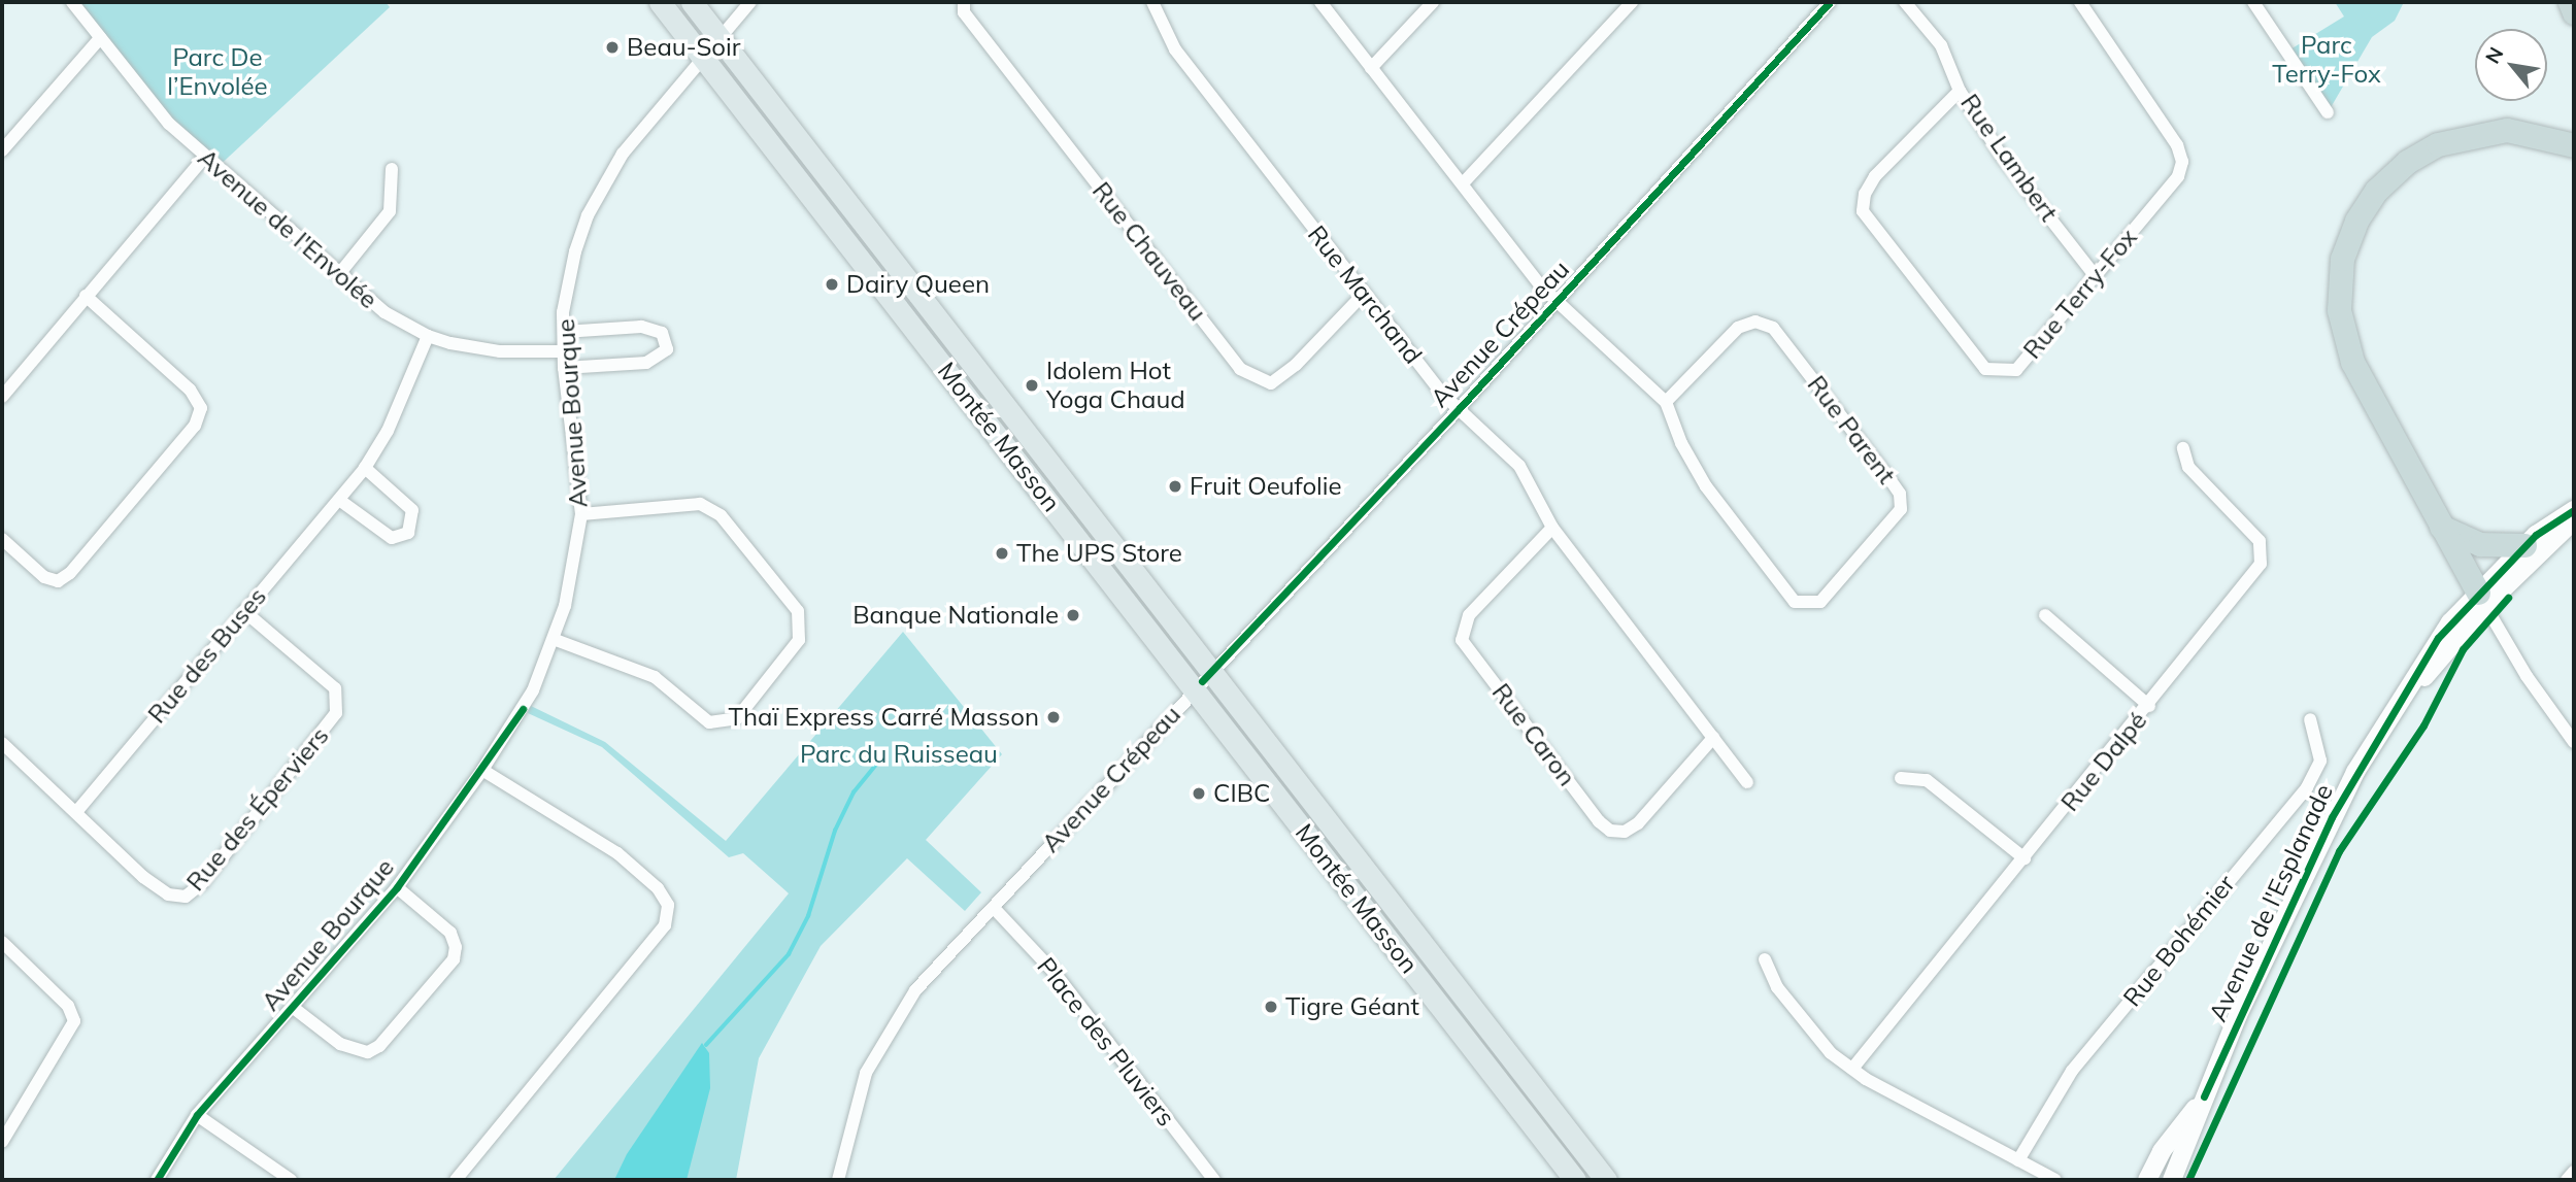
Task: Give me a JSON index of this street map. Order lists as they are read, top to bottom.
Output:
{
  "streets": {
    "main road": ["Montée Masson"],
    "street": [
      "Rue Lambert",
      "Avenue de l'Envolée",
      "Rue Chauveau",
      "Rue Terry-Fox",
      "Rue Marchand",
      "Avenue Crépeau",
      "Avenue Bourque",
      "Rue Parent",
      "Rue des Buses",
      "Rue Caron",
      "Rue Dalpé",
      "Rue des Éperviers",
      "Avenue de l'Esplanade",
      "Rue Bohémier",
      "Place des Pluviers"
    ]
  },
  "crossings": [
    ["Rue Lambert", "Rue Terry-Fox"],
    ["Avenue de l'Envolée", "Avenue Bourque"],
    ["Avenue de l'Envolée", "Rue des Buses"],
    ["Rue Chauveau", "Rue Marchand"],
    ["Rue Marchand", "Avenue Crépeau"],
    ["Rue Marchand", "Rue Caron"],
    ["Avenue Crépeau", "Rue Parent"],
    ["Avenue Crépeau", "Montée Masson"],
    ["Avenue Crépeau", "Place des Pluviers"],
    ["Avenue Bourque", "Montée Masson"],
    ["Rue des Buses", "Rue des Éperviers"]
  ],
  "parks": ["Parc Terry-Fox", "Parc De l’Envolée", "Parc du Ruisseau"],
  "places": [
    "Beau-Soir",
    "Dairy Queen",
    "Idolem Hot Yoga Chaud",
    "Fruit Oeufolie",
    "The UPS Store",
    "Banque Nationale",
    "Thaï Express Carré Masson",
    "CIBC",
    "Tigre Géant"
  ],
  "north": "top left"
}
